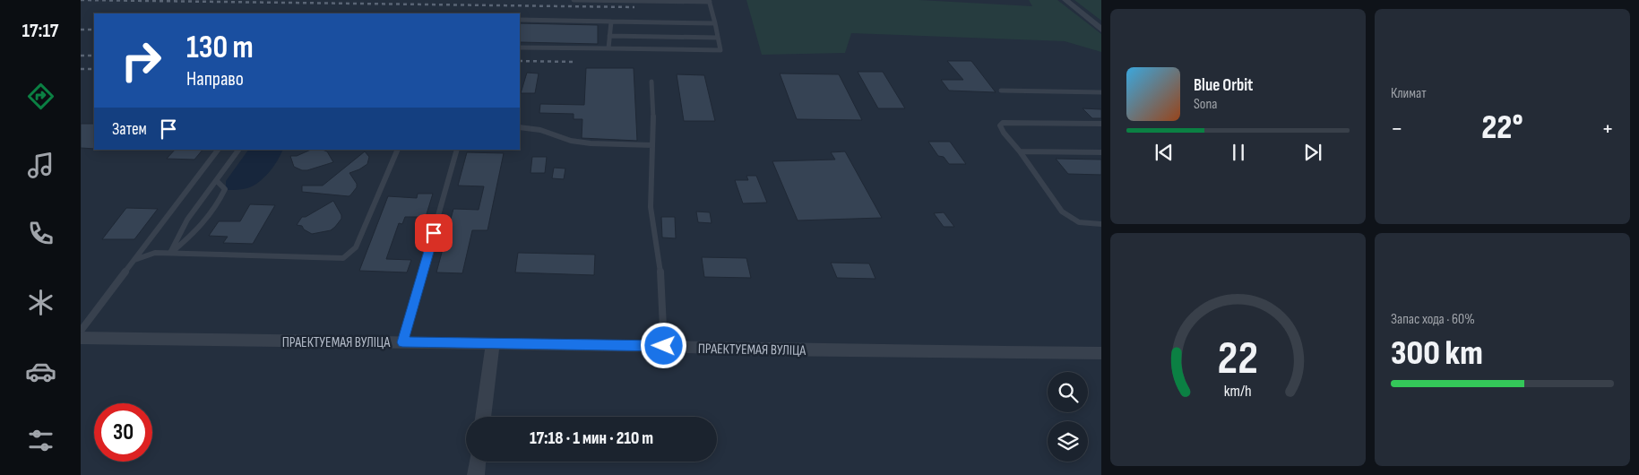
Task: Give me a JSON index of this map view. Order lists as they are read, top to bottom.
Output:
{
  "streets": {
    "street": ["ПРАЕКТУЕМАЯ ВУЛІЦА"]
  },
  "page": {
    "tabs": "17:17",
    "tile": [
      "Климат",
      ["Запас хода · 60%", "300 km"]
    ],
    "turn": ["130 m", "Направо"],
    "song": ["Blue Orbit", "Sona"],
    "then": "Затем",
    "heat": ["−", "22°", "+"],
    "limit": "30",
    "trip": "17:18 · 1 мин · 210 m",
    "gauge": ["22", "km/h"]
  }
}
